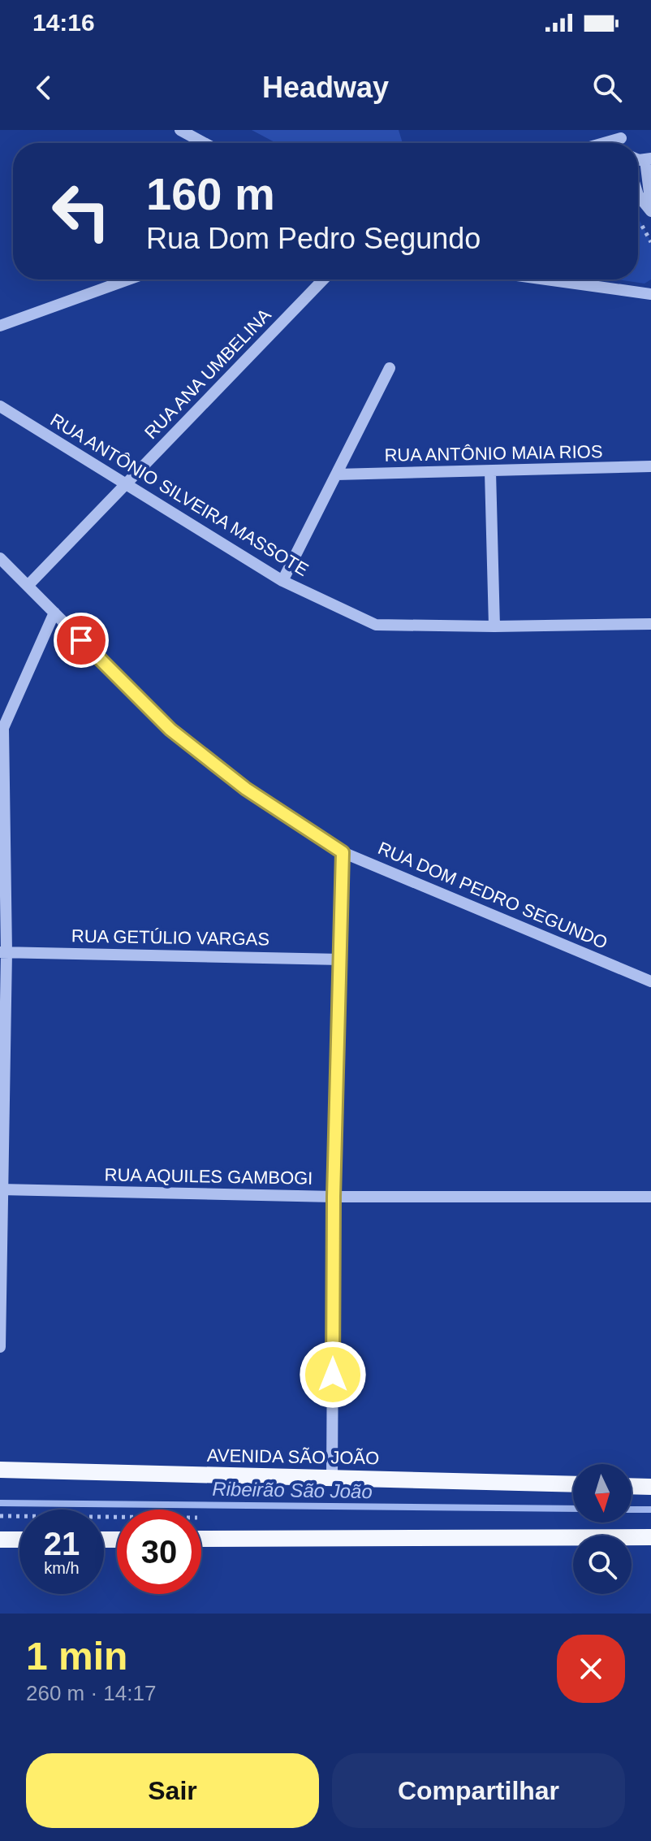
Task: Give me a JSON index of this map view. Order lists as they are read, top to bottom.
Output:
{
  "streets": {
    "main road": ["AVENIDA SÃO JOÃO"],
    "street": [
      "RUA ANA UMBELINA",
      "RUA ANTÔNIO MAIA RIOS",
      "RUA ANTÔNIO SILVEIRA MASSOTE",
      "RUA DOM PEDRO SEGUNDO",
      "RUA GETÚLIO VARGAS",
      "RUA AQUILES GAMBOGI"
    ]
  },
  "crossings": [
    ["RUA ANA UMBELINA", "RUA ANTÔNIO SILVEIRA MASSOTE"],
    ["RUA ANA UMBELINA", "RUA DOM PEDRO SEGUNDO"]
  ],
  "water": ["Ribeirão São João"],
  "north": "bottom",
  "page": {
    "status": "14:16",
    "header": "Headway",
    "turn": ["160 m", "Rua Dom Pedro Segundo"],
    "speed": "21 km/h",
    "limit": "30",
    "heading": ["1 min", "260 m · 14:17"],
    "buttons": ["Sair", "Compartilhar"]
  }
}
